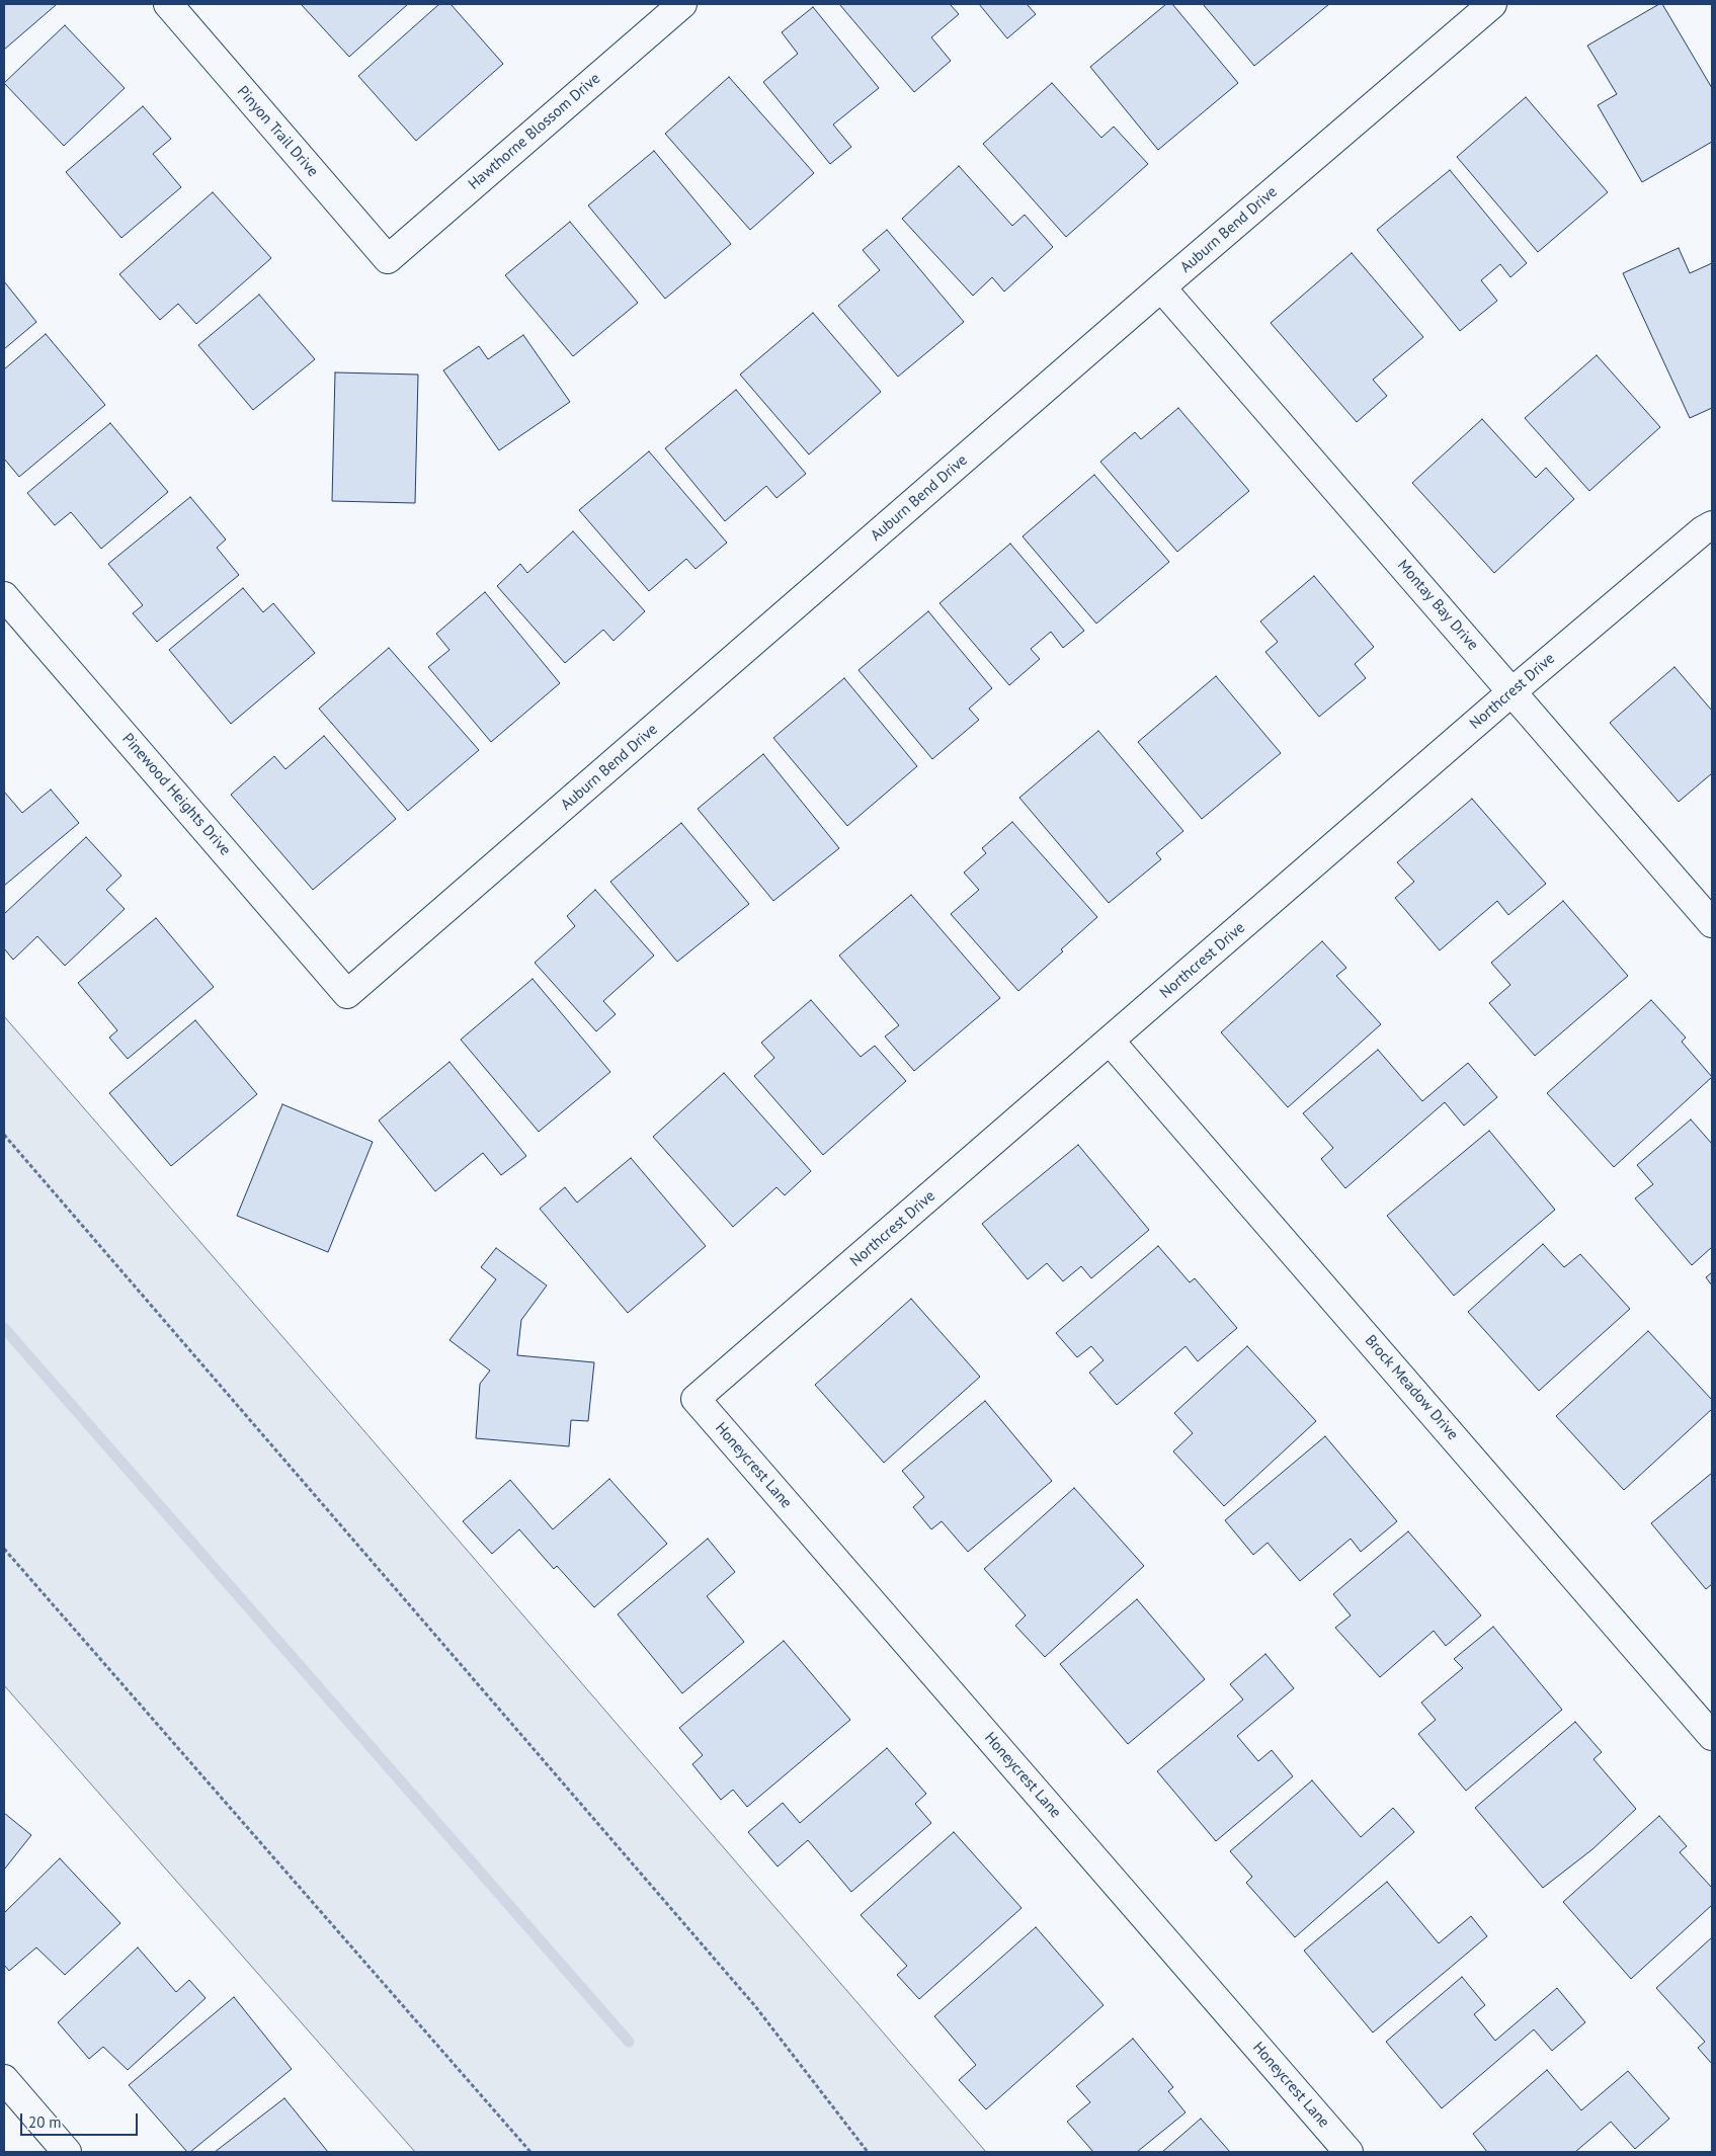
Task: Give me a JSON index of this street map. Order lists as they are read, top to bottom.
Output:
{
  "streets": {
    "street": [
      "Pinyon Trail Drive",
      "Hawthorne Blossom Drive",
      "Auburn Bend Drive",
      "Montay Bay Drive",
      "Northcrest Drive",
      "Pinewood Heights Drive",
      "Brock Meadow Drive",
      "Honeycrest Lane"
    ]
  },
  "crossings": [
    ["Pinyon Trail Drive", "Hawthorne Blossom Drive"],
    ["Auburn Bend Drive", "Montay Bay Drive"],
    ["Auburn Bend Drive", "Pinewood Heights Drive"],
    ["Montay Bay Drive", "Northcrest Drive"],
    ["Northcrest Drive", "Brock Meadow Drive"],
    ["Northcrest Drive", "Honeycrest Lane"]
  ],
  "scale_bar": "20 m"
}
